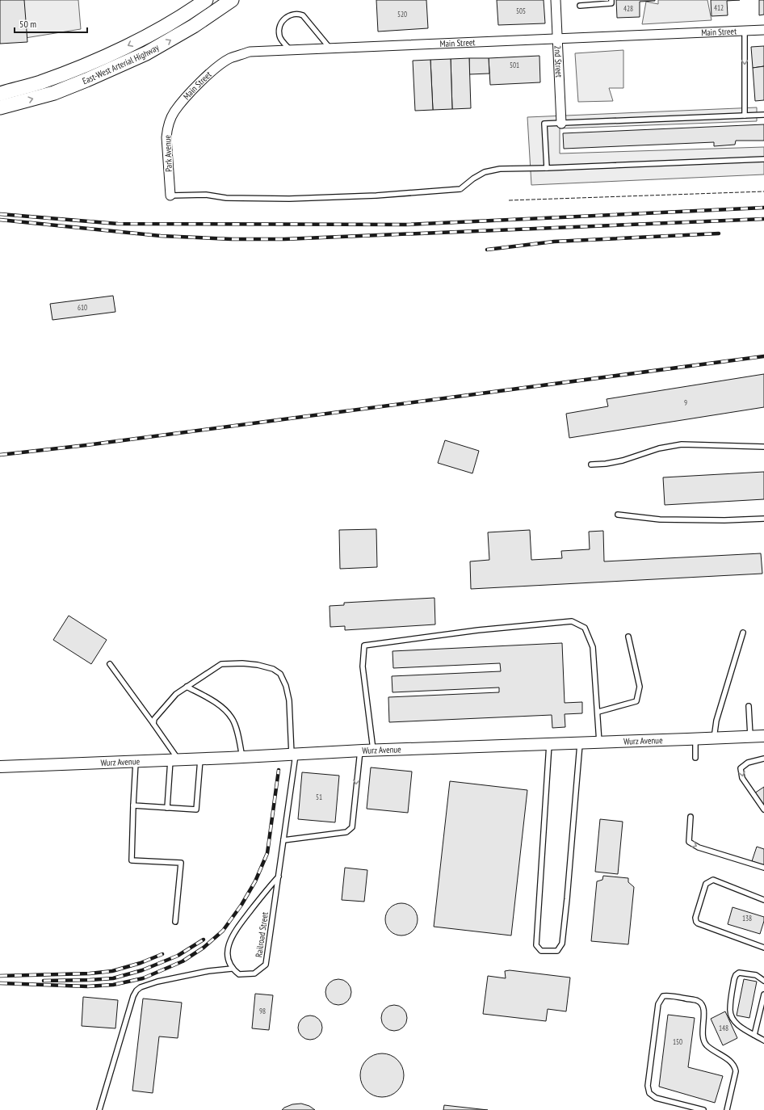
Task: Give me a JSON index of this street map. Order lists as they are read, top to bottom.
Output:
{
  "streets": {
    "main road": ["East-West Arterial Highway"],
    "street": [
      "Main Street",
      "2nd Street",
      "Park Avenue",
      "Wurz Avenue"
    ],
    "lane": ["Railroad Street"]
  },
  "crossings": [
    ["Main Street", "2nd Street"],
    ["Main Street", "Park Avenue"],
    ["Wurz Avenue", "Railroad Street"]
  ],
  "house_numbers": [
    "412",
    "428",
    "505",
    "520",
    "501",
    "610",
    "9",
    "51",
    "138",
    "98",
    "148",
    "150"
  ],
  "scale_bar": "50 m"
}
